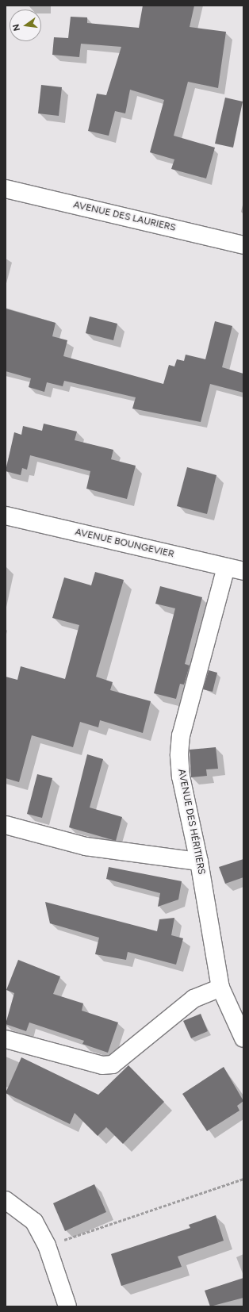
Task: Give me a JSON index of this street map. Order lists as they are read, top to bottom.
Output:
{
  "streets": {
    "street": ["AVENUE DES LAURIERS", "AVENUE BOUNGEVIER", "AVENUE DES HÉRITIERS"]
  },
  "crossings": [
    ["AVENUE BOUNGEVIER", "AVENUE DES HÉRITIERS"]
  ],
  "north": "left"
}
